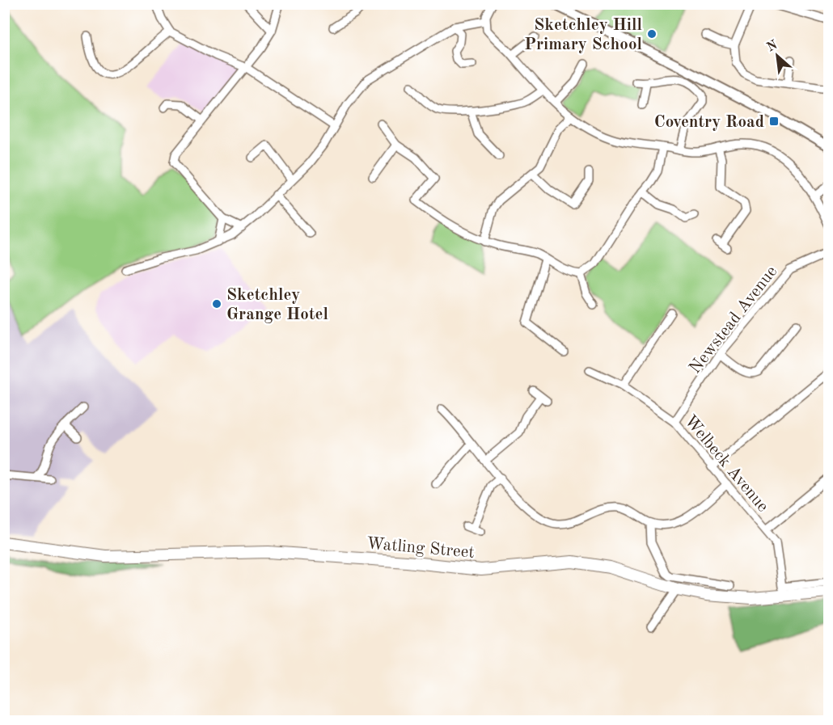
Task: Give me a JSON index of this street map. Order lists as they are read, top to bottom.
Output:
{
  "streets": {
    "highway": ["Watling Street"],
    "street": ["Newstead Avenue", "Welbeck Avenue"]
  },
  "crossings": [
    ["Newstead Avenue", "Welbeck Avenue"]
  ],
  "places": {
    "other": ["Sketchley Hill Primary School", "Sketchley Grange Hotel"],
    "transit": ["Coventry Road"]
  },
  "north": "top left"
}
